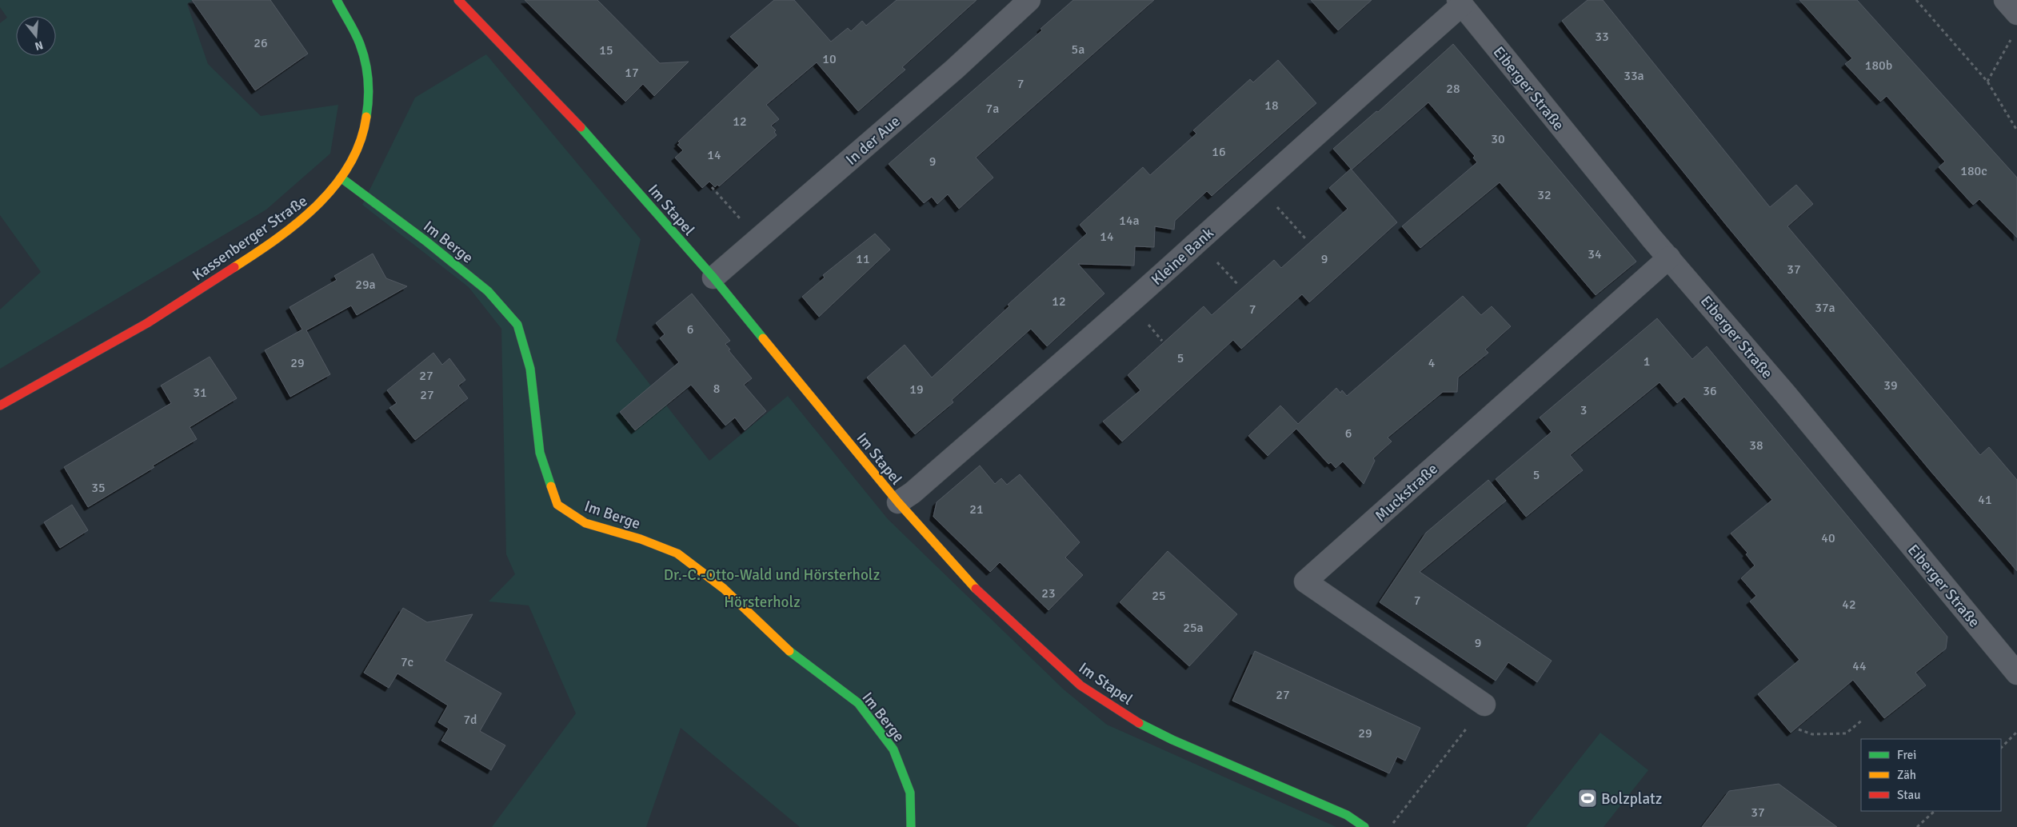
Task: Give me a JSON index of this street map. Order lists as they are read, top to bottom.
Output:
{
  "streets": {
    "street": [
      "Eiberger Straße",
      "In der Aue",
      "Im Stapel",
      "Kassenberger Straße",
      "Im Berge",
      "Kleine Bank",
      "Muckstraße"
    ]
  },
  "crossings": [
    ["Eiberger Straße", "Kleine Bank"],
    ["Eiberger Straße", "Muckstraße"],
    ["In der Aue", "Im Stapel"],
    ["Im Stapel", "Kleine Bank"],
    ["Kassenberger Straße", "Im Berge"]
  ],
  "parks": ["Dr.-C.-Otto-Wald und Hörsterholz", "Hörsterholz"],
  "places": {
    "sports": ["Bolzplatz"]
  },
  "house_numbers": [
    "33",
    "26",
    "5a",
    "15",
    "10",
    "180b",
    "17",
    "33a",
    "7",
    "28",
    "18",
    "7a",
    "12",
    "30",
    "16",
    "14",
    "9",
    "180c",
    "32",
    "14a",
    "14",
    "34",
    "11",
    "9",
    "37",
    "29a",
    "12",
    "37a",
    "7",
    "6",
    "5",
    "1",
    "29",
    "4",
    "27",
    "39",
    "8",
    "19",
    "36",
    "31",
    "27",
    "3",
    "6",
    "38",
    "5",
    "35",
    "41",
    "21",
    "40",
    "23",
    "25",
    "7",
    "42",
    "25a",
    "9",
    "7c",
    "44",
    "27",
    "7d",
    "29",
    "37"
  ],
  "legend": ["Frei", "Zäh", "Stau"],
  "north": "bottom"
}
